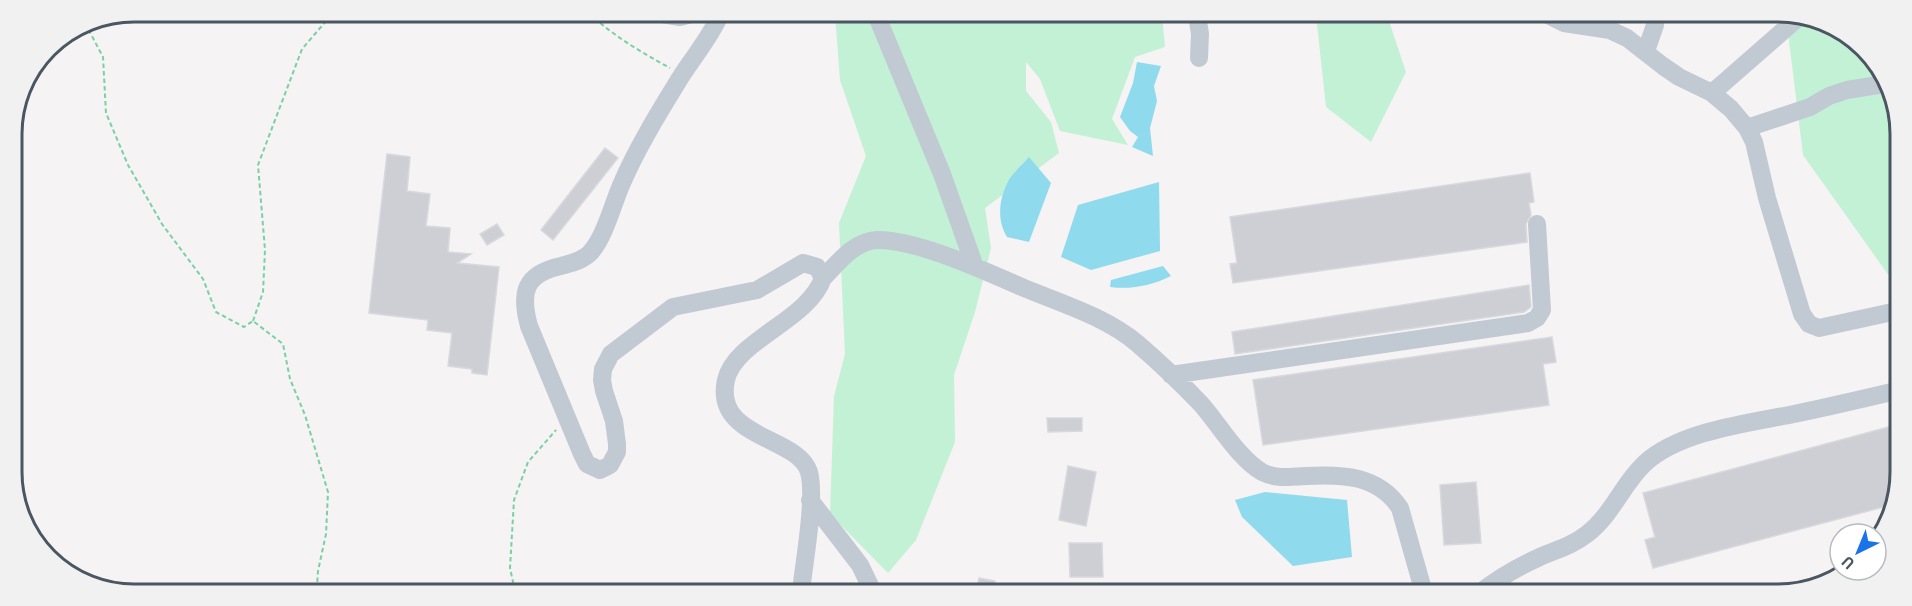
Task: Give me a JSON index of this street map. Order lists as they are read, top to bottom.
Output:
{
  "north": "bottom left"
}
